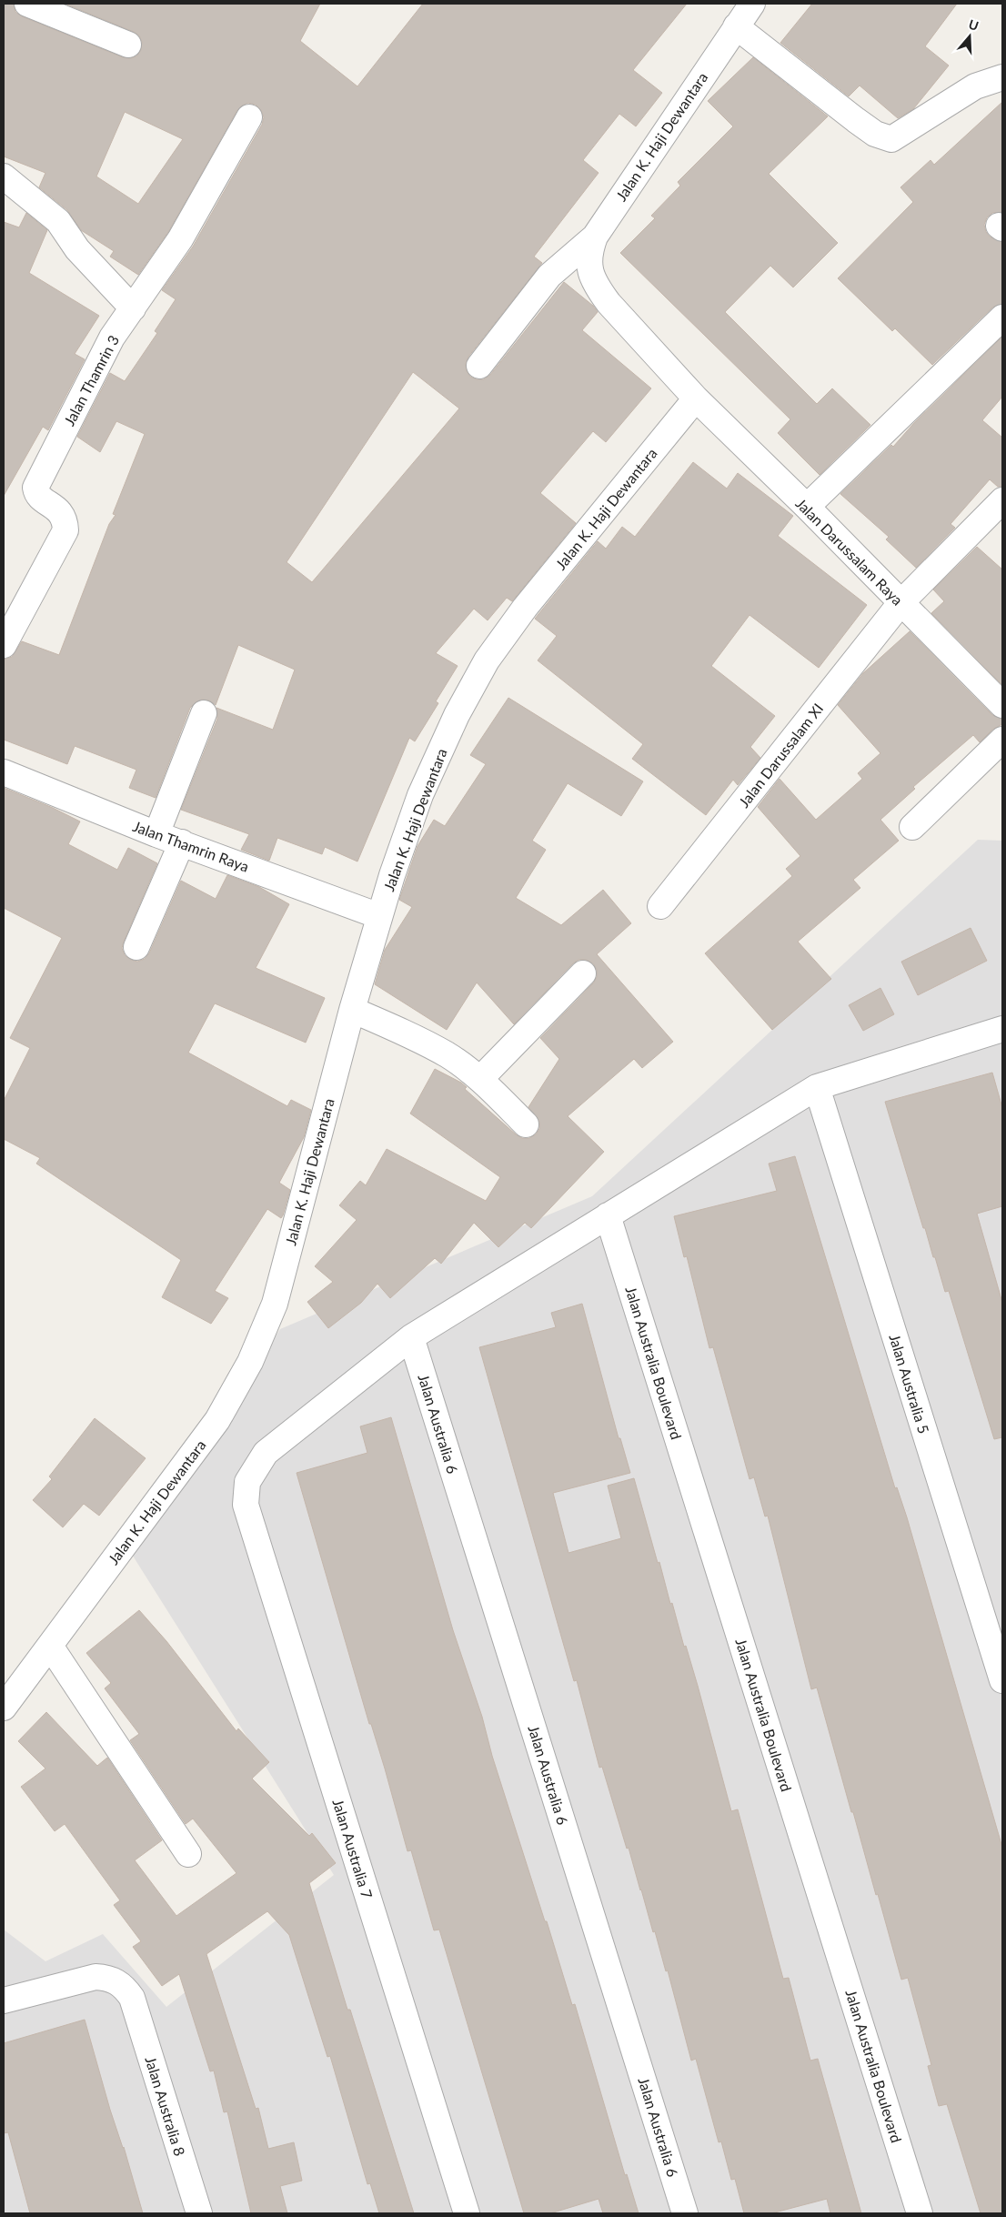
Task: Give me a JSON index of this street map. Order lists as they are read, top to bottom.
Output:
{
  "streets": {
    "street": [
      "Jalan K. Haji Dewantara",
      "Jalan Thamrin 3",
      "Jalan Darussalam Raya",
      "Jalan Darussalam XI",
      "Jalan Thamrin Raya",
      "Jalan Australia Boulevard",
      "Jalan Australia 5",
      "Jalan Australia 6",
      "Jalan Australia 7",
      "Jalan Australia 8"
    ]
  },
  "crossings": [
    ["Jalan K. Haji Dewantara", "Jalan Darussalam Raya"],
    ["Jalan K. Haji Dewantara", "Jalan Thamrin Raya"],
    ["Jalan Darussalam Raya", "Jalan Darussalam XI"],
    ["Jalan Australia 6", "Jalan Australia 7"]
  ],
  "north": "top"
}
